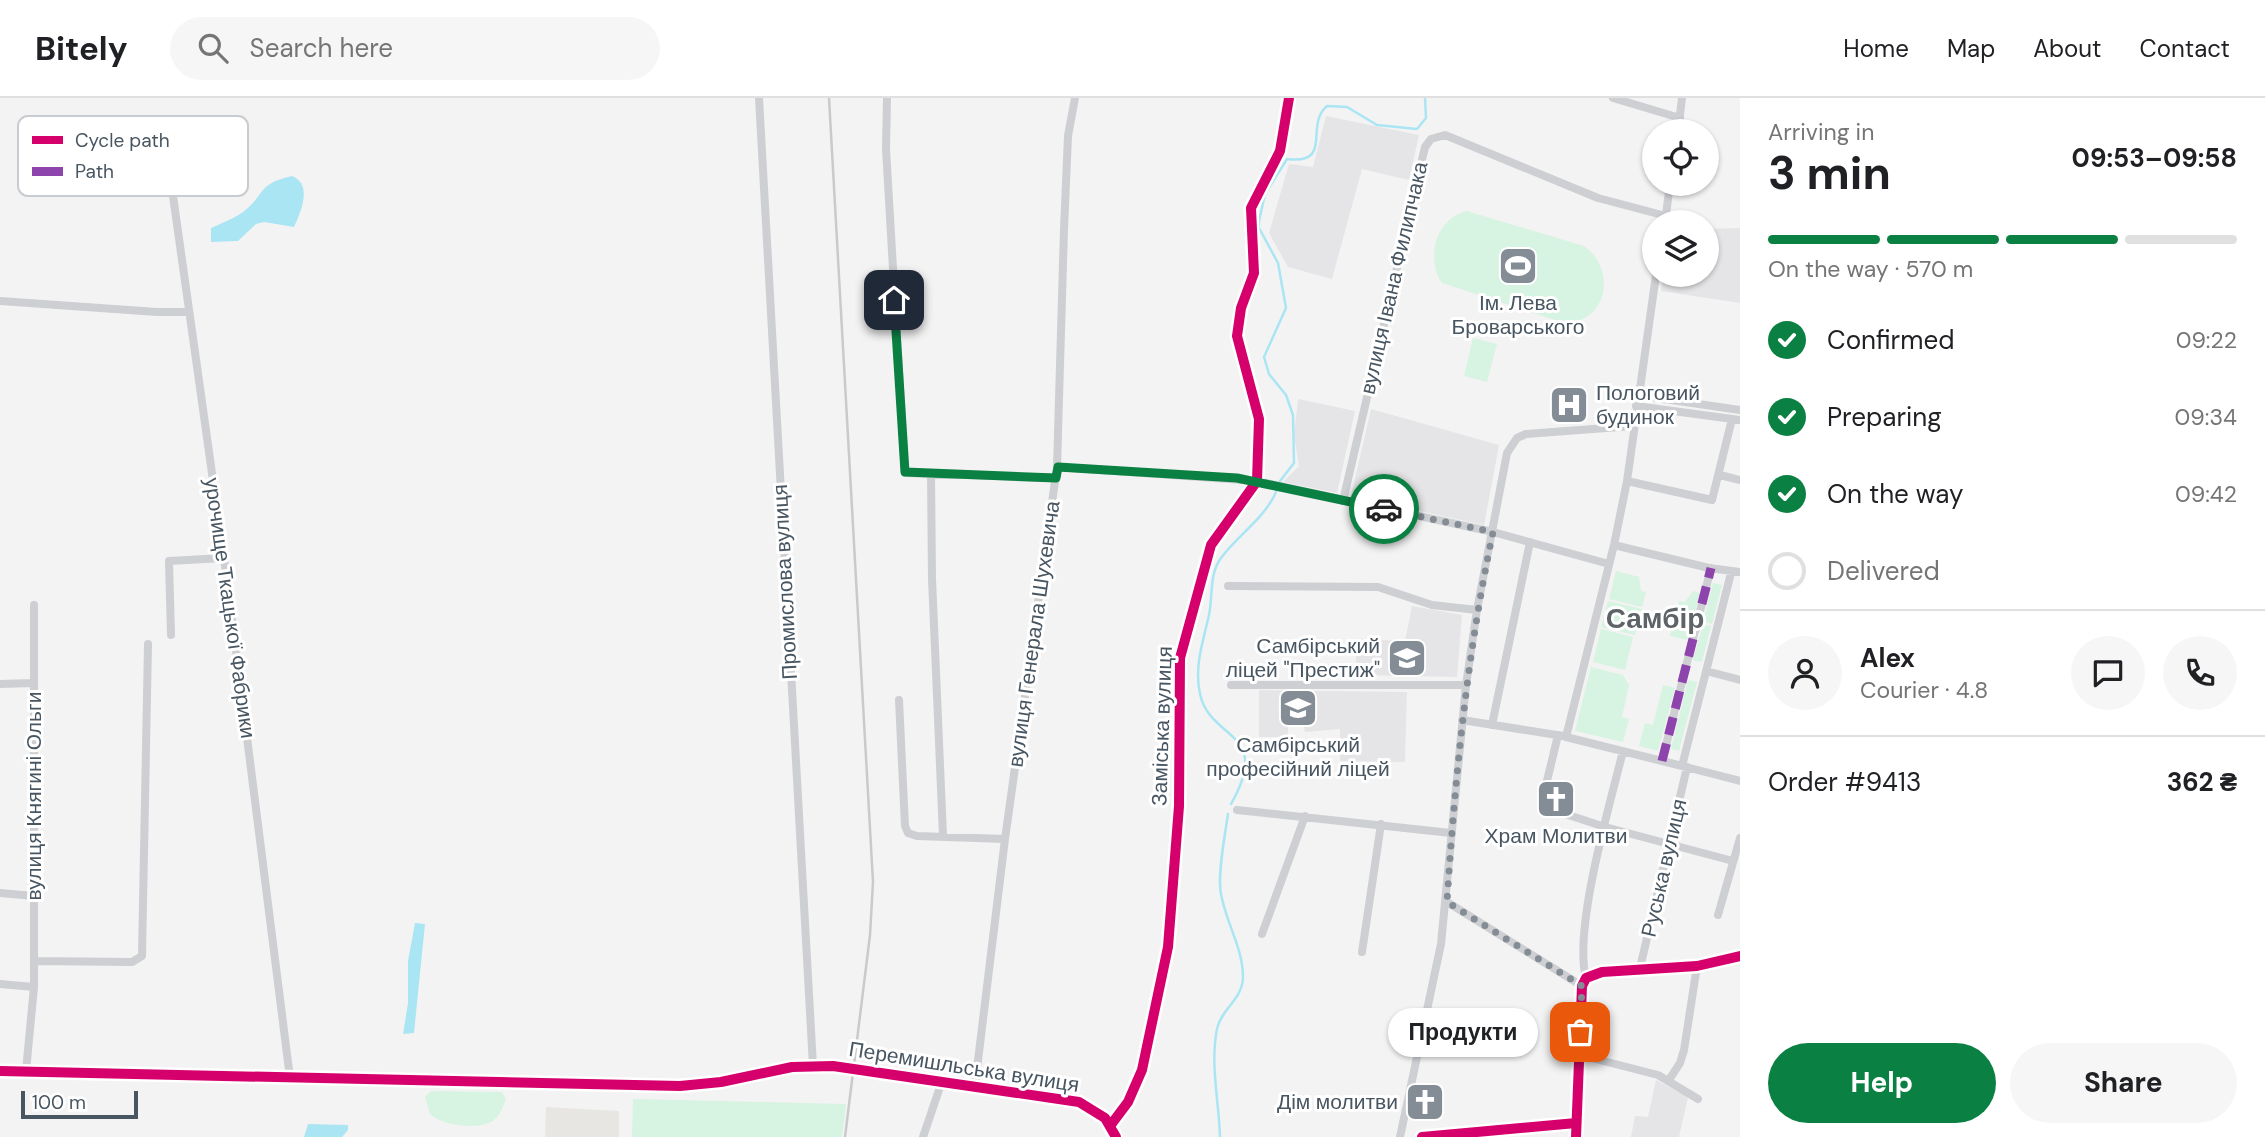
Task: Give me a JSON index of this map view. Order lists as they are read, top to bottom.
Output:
{
  "streets": {
    "main road": ["Перемишльська вулиця"],
    "street": [
      "вулиця Івана Филипчака",
      "Промислова вулиця",
      "урочище Ткацької Фабрики",
      "вулиця Генерала Шухевича",
      "Заміська вулиця",
      "вулиця Княгині Ольги",
      "Руська вулиця"
    ]
  },
  "crossings": [
    ["Промислова вулиця", "Перемишльська вулиця"],
    ["урочище Ткацької Фабрики", "Перемишльська вулиця"],
    ["вулиця Генерала Шухевича", "Перемишльська вулиця"],
    ["Заміська вулиця", "Перемишльська вулиця"],
    ["вулиця Княгині Ольги", "Перемишльська вулиця"]
  ],
  "districts": ["Самбір"],
  "places": {
    "sports": ["Ім. Лева Броварського"],
    "hospital": ["Пологовий будинок"],
    "school or university": ["Самбірський ліцей \"Престиж\"", "Самбірський професійний ліцей"],
    "church": ["Храм Молитви", "Дім молитви"],
    "other": ["Продукти"]
  },
  "legend": ["Cycle path", "Path"],
  "scale_bar": "100 m",
  "page": {
    "header": "Bitely",
    "search": "Search here",
    "nav": [
      "Home",
      "Map",
      "About",
      "Contact"
    ],
    "heading": ["3 min", "Arriving in", "09:53–09:58"],
    "panel": [
      "Alex",
      "Courier · 4.8",
      "Order #9413",
      "362 ₴"
    ],
    "bar": "On the way · 570 m",
    "list": [
      ["Confirmed", "09:22"],
      ["Preparing", "09:34"],
      ["On the way", "09:42"],
      "Delivered"
    ],
    "bubble": "Продукти",
    "buttons": ["Help", "Share"],
    "scale": "100 m"
  }
}
